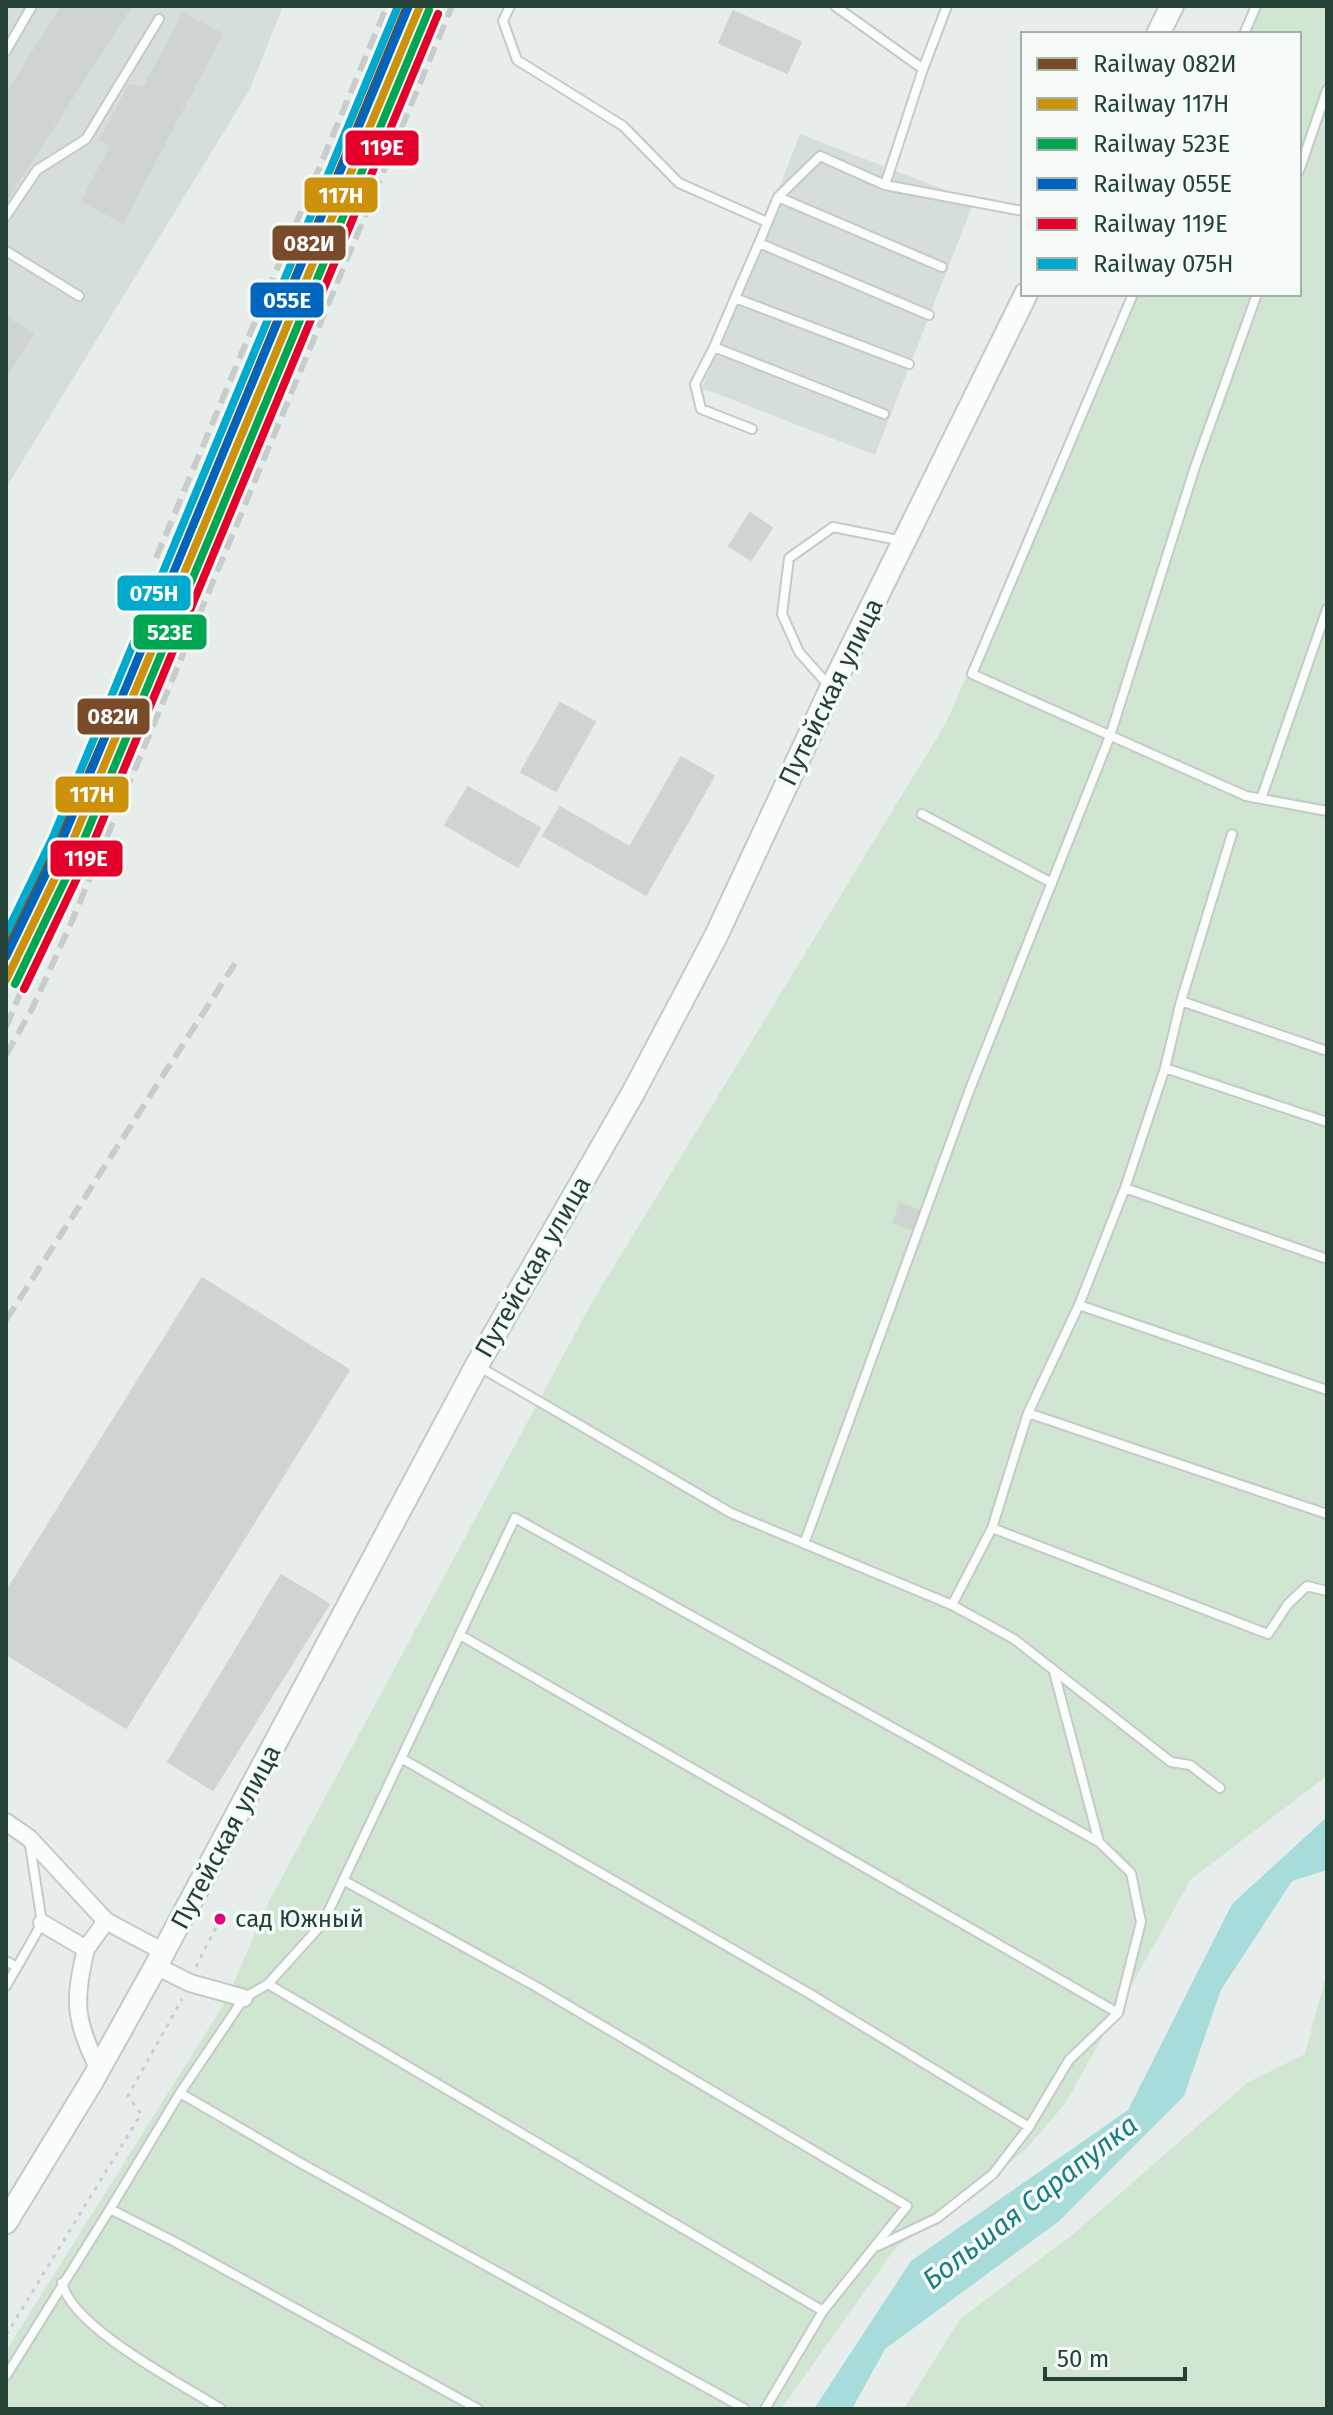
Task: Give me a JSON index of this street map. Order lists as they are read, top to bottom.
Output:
{
  "streets": {
    "main road": ["Путейская улица"]
  },
  "water": ["Большая Сарапулка"],
  "places": ["сад Южный"],
  "lines": [
    "rail line 082И",
    "rail line 117Н",
    "rail line 055Е",
    "rail line 075Н",
    "rail line 523Е",
    "rail line 119Е"
  ],
  "legend": [
    "Railway 082И",
    "Railway 117Н",
    "Railway 523Е",
    "Railway 055Е",
    "Railway 119Е",
    "Railway 075Н"
  ],
  "scale_bar": "50 m"
}
